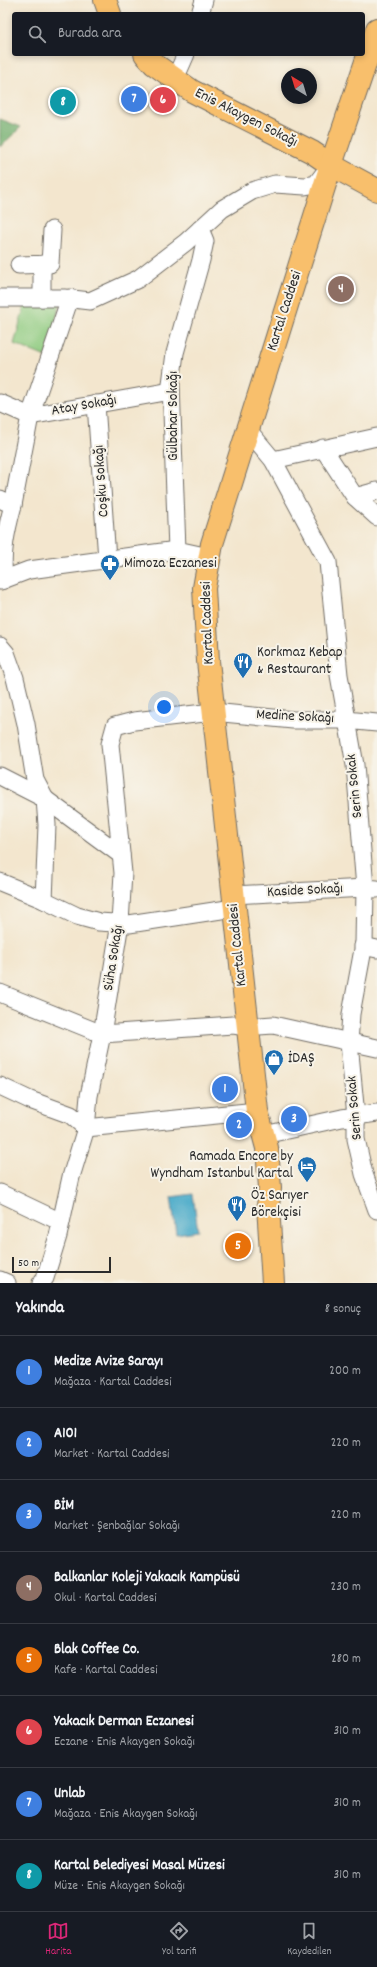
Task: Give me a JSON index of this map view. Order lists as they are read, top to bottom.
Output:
{
  "streets": {
    "main road": ["Enis Akaygen Sokağı", "Kartal Caddesi"],
    "street": [
      "Atay Sokağı",
      "Gülbahar Sokağı",
      "Coşku Sokağı",
      "Medine Sokağı",
      "Serin Sokak",
      "Kaside Sokağı",
      "Süha Sokağı"
    ]
  },
  "crossings": [
    ["Enis Akaygen Sokağı", "Kartal Caddesi"],
    ["Kartal Caddesi", "Medine Sokağı"],
    ["Kartal Caddesi", "Serin Sokak"],
    ["Kartal Caddesi", "Kaside Sokağı"],
    ["Kartal Caddesi", "Süha Sokağı"],
    ["Atay Sokağı", "Gülbahar Sokağı"],
    ["Atay Sokağı", "Coşku Sokağı"],
    ["Medine Sokağı", "Serin Sokak"],
    ["Medine Sokağı", "Süha Sokağı"],
    ["Serin Sokak", "Kaside Sokağı"],
    ["Kaside Sokağı", "Süha Sokağı"]
  ],
  "places": {
    "pharmacy": ["Mimoza Eczanesi"],
    "restaurant": ["Korkmaz Kebap & Restaurant", "Öz Sarıyer Börekçisi"],
    "shop": ["İDAŞ"],
    "hotel": ["Ramada Encore by Wyndham Istanbul Kartal"]
  },
  "scale_bar": "50 m",
  "north": "top left",
  "page": {
    "search": "Burada ara",
    "pins": [
      "7",
      "6",
      "8",
      "4",
      "1",
      "3",
      "2",
      "5"
    ],
    "scale": "50 m",
    "heading": ["Yakında", "8 sonuç"],
    "list": [
      {
        "mark": "1",
        "name": "Medize Avize Sarayı",
        "note": "Mağaza · Kartal Caddesi",
        "value": "200 m"
      },
      {
        "mark": "2",
        "name": "A101",
        "note": "Market · Kartal Caddesi",
        "value": "220 m"
      },
      {
        "mark": "3",
        "name": "BİM",
        "note": "Market · Şenbağlar Sokağı",
        "value": "220 m"
      },
      {
        "mark": "4",
        "name": "Balkanlar Koleji Yakacık Kampüsü",
        "note": "Okul · Kartal Caddesi",
        "value": "230 m"
      },
      {
        "mark": "5",
        "name": "Blak Coffee Co.",
        "note": "Kafe · Kartal Caddesi",
        "value": "280 m"
      },
      {
        "mark": "6",
        "name": "Yakacık Derman Eczanesi",
        "note": "Eczane · Enis Akaygen Sokağı",
        "value": "310 m"
      },
      {
        "mark": "7",
        "name": "Unlab",
        "note": "Mağaza · Enis Akaygen Sokağı",
        "value": "310 m"
      },
      {
        "mark": "8",
        "name": "Kartal Belediyesi Masal Müzesi",
        "note": "Müze · Enis Akaygen Sokağı",
        "value": "310 m"
      }
    ],
    "nav": ["Harita", "Yol tarifi", "Kaydedilen"]
  }
}
